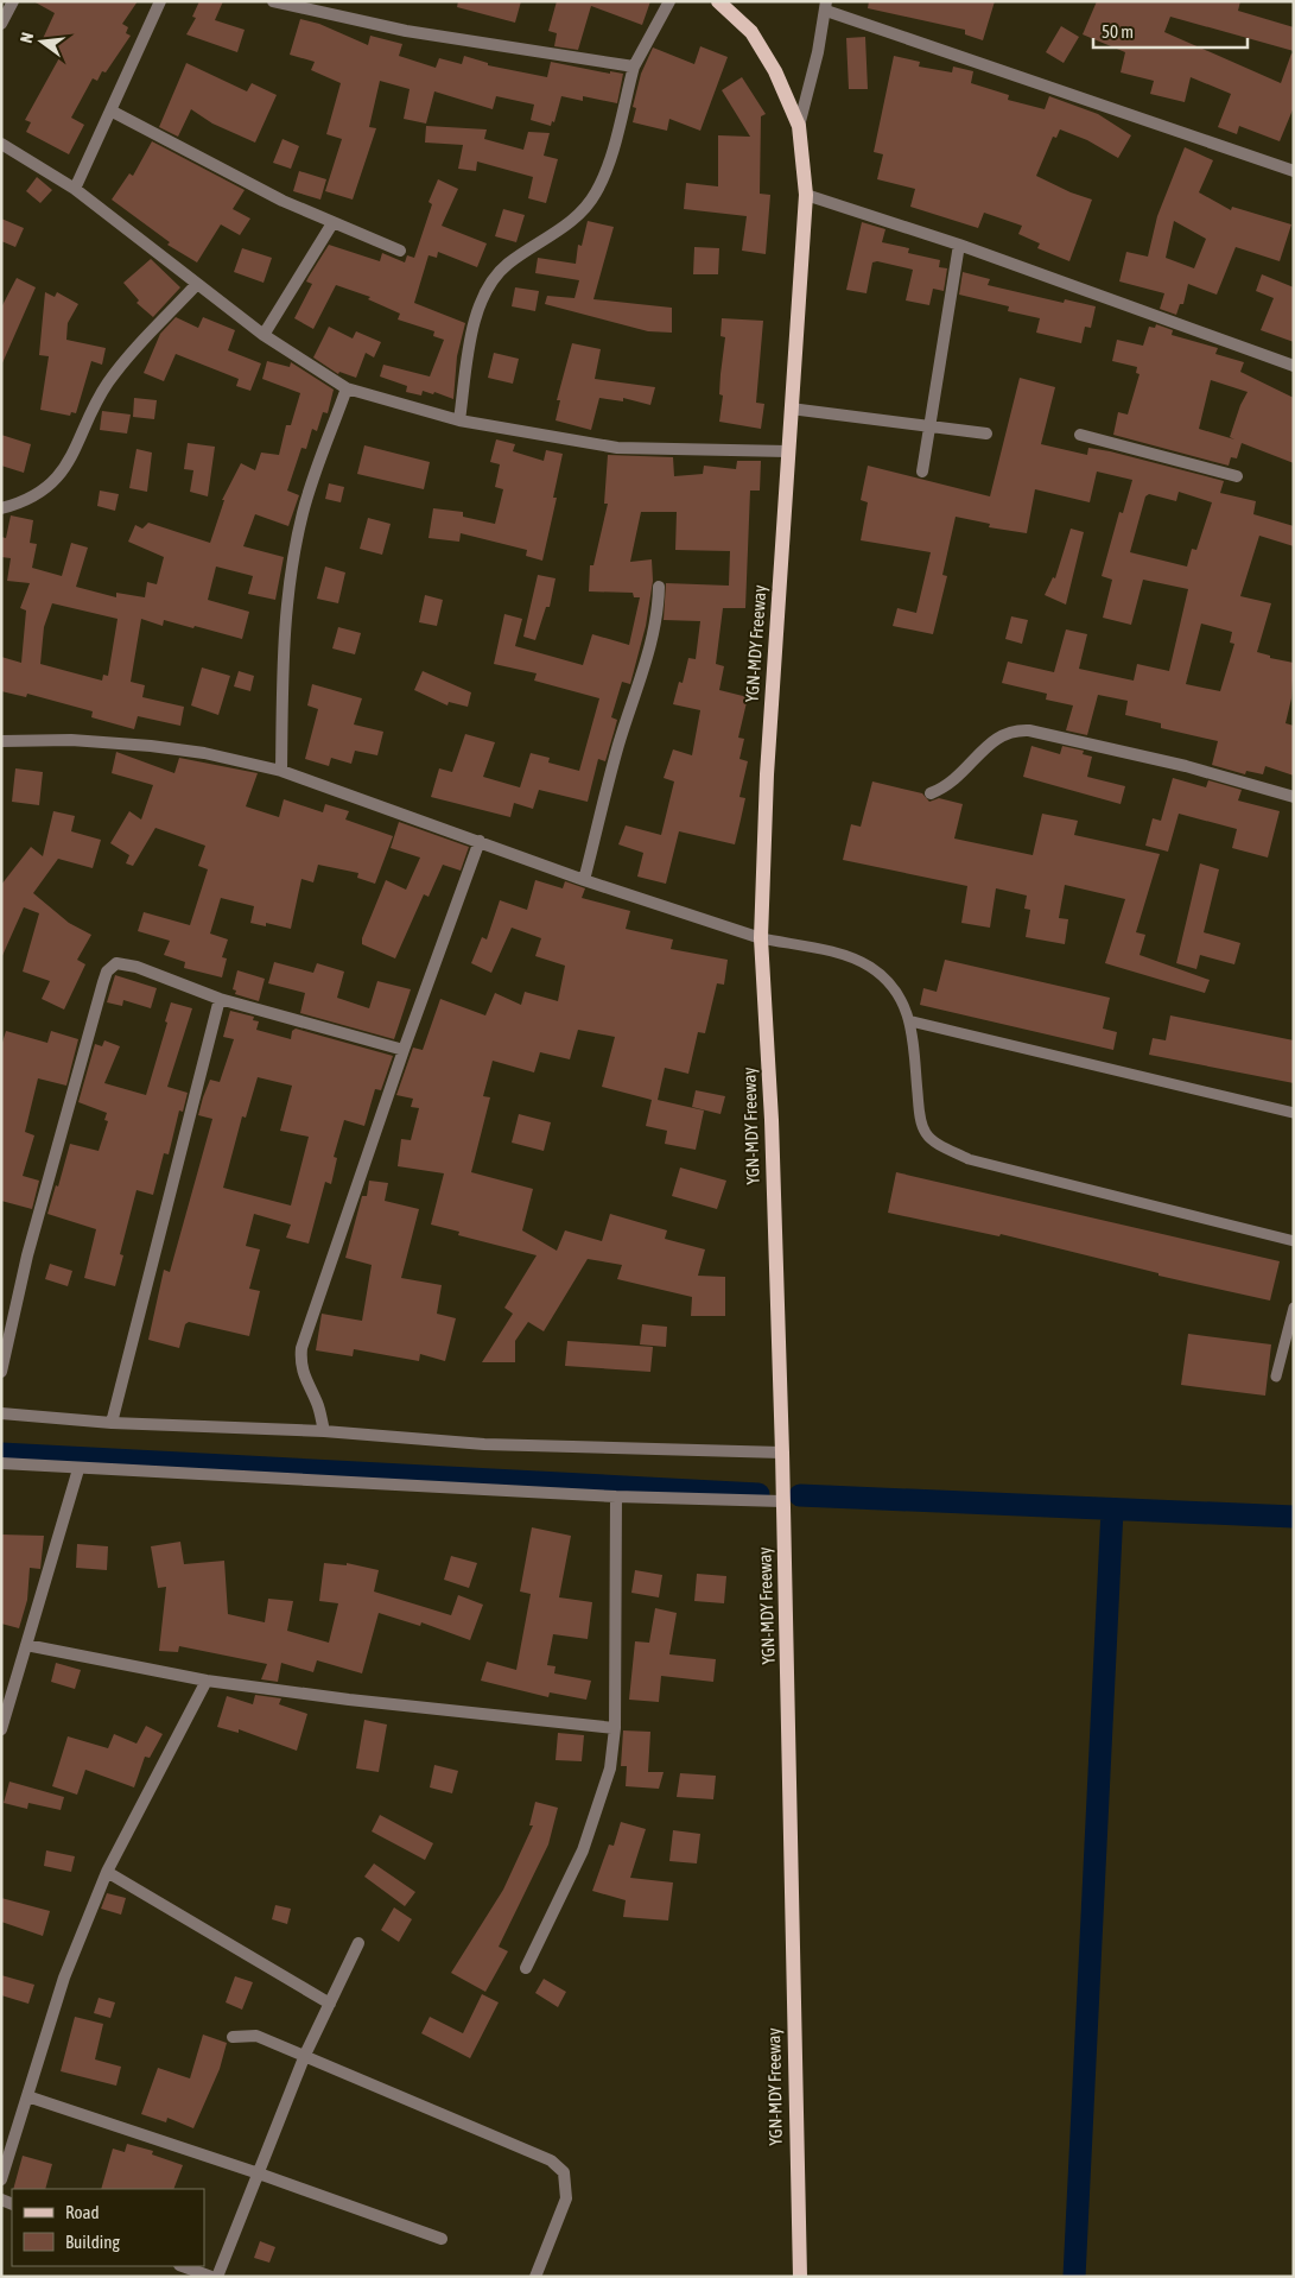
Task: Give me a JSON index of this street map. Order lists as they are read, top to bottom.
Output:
{
  "streets": {
    "main road": ["YGN-MDY Freeway"]
  },
  "legend": ["Road", "Building"],
  "scale_bar": "50 m",
  "north": "left"
}
